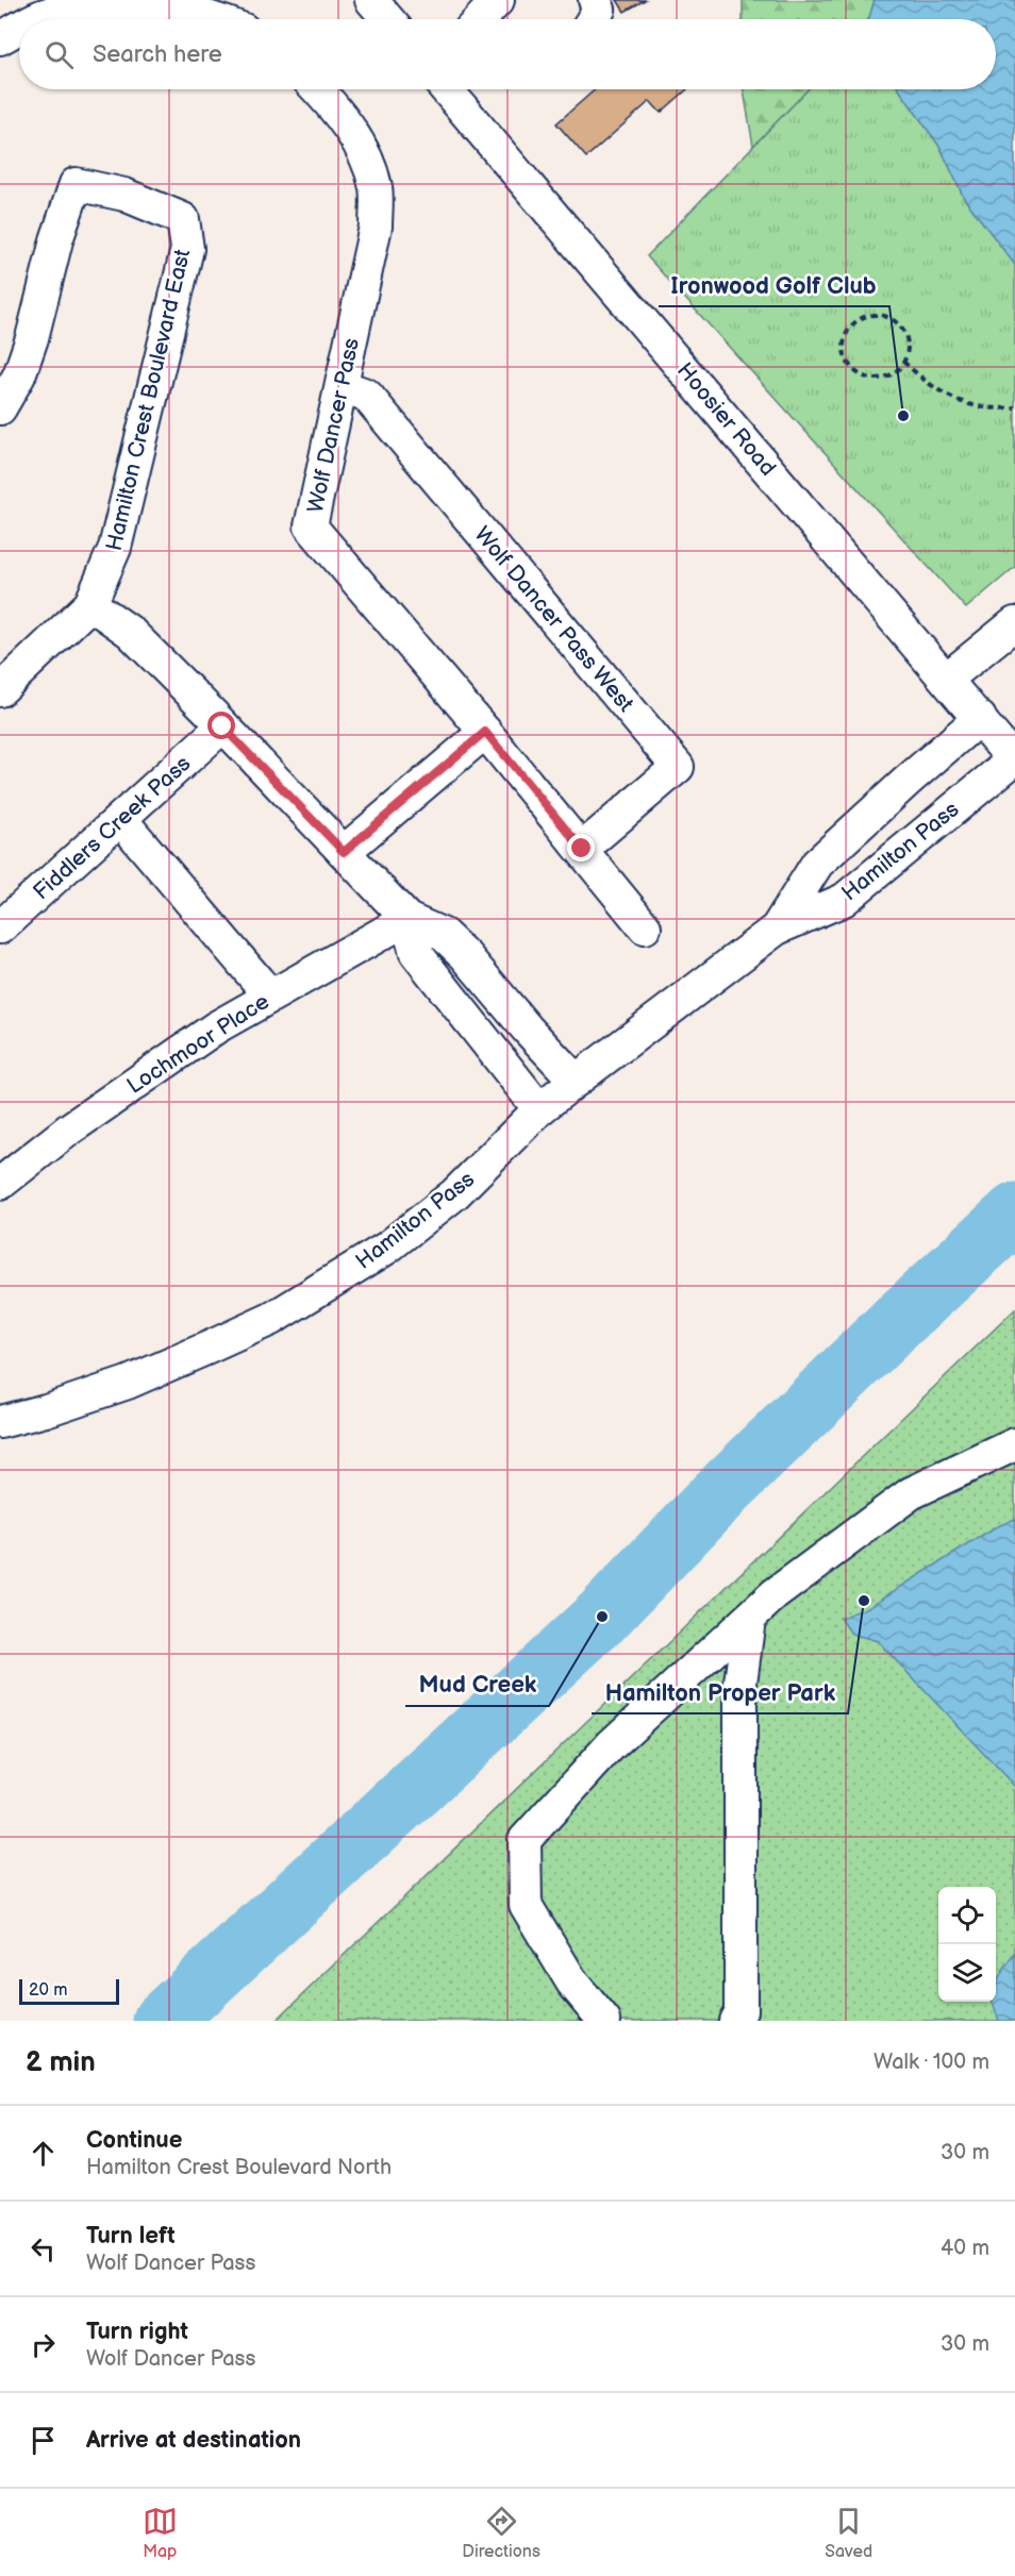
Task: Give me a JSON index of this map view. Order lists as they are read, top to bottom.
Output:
{
  "streets": {
    "street": [
      "Hamilton Crest Boulevard East",
      "Hoosier Road",
      "Wolf Dancer Pass",
      "Wolf Dancer Pass West",
      "Fiddlers Creek Pass",
      "Hamilton Pass",
      "Lochmoor Place"
    ]
  },
  "crossings": [
    ["Hoosier Road", "Hamilton Pass"],
    ["Wolf Dancer Pass", "Wolf Dancer Pass West"]
  ],
  "places": ["Ironwood Golf Club", "Hamilton Proper Park", "Mud Creek"],
  "scale_bar": "20 m",
  "page": {
    "search": "Search here",
    "scale": "20 m",
    "heading": ["2 min", "Walk · 100 m"],
    "list": [
      ["Continue", "Hamilton Crest Boulevard North", "30 m"],
      ["Turn left", "Wolf Dancer Pass", "40 m"],
      ["Turn right", "Wolf Dancer Pass", "30 m"],
      "Arrive at destination"
    ],
    "nav": ["Map", "Directions", "Saved"]
  }
}
